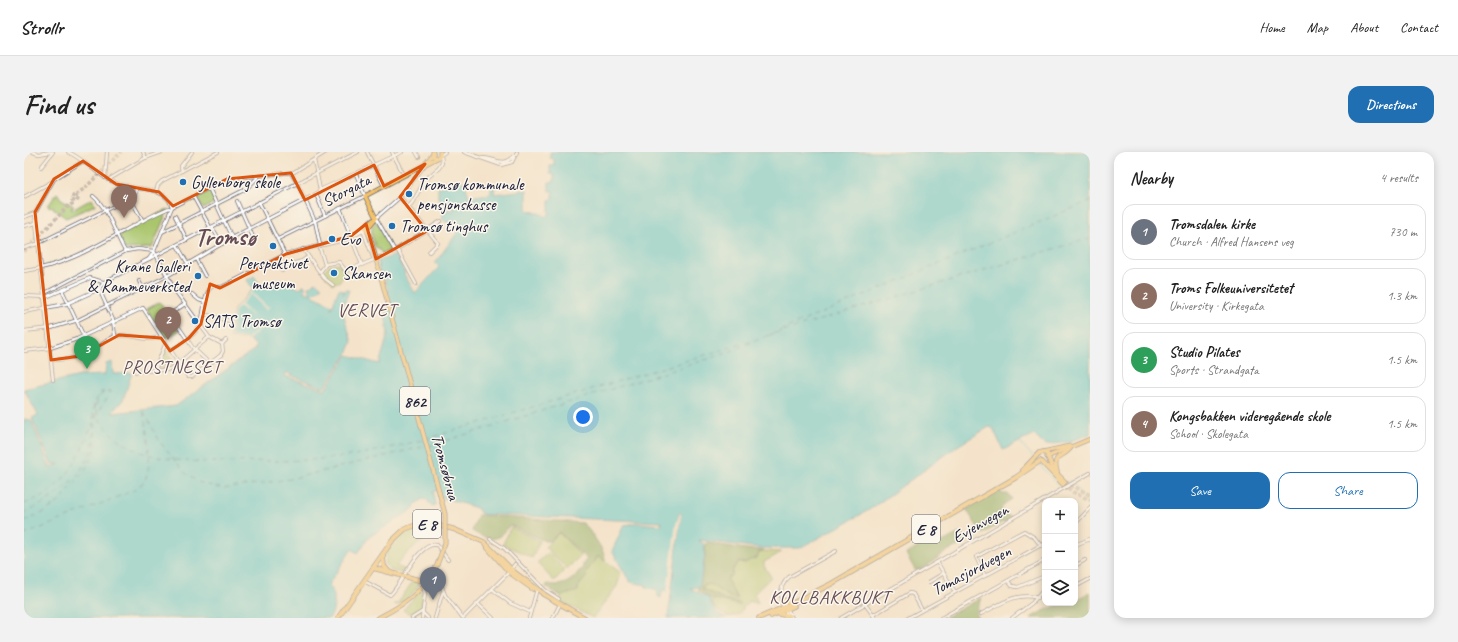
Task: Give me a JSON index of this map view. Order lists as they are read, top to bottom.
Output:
{
  "streets": {
    "highway": ["E 8"],
    "main road": ["Storgata", "862", "Tromsøbrua"],
    "street": ["Evjenvegen", "Tomasjordvegen"]
  },
  "crossings": [
    ["862", "Tromsøbrua"]
  ],
  "districts": [
    "Tromsø",
    "VERVET",
    "PROSTNESET",
    "KOLLBAKKBUKT"
  ],
  "places": [
    "Gyllenborg skole",
    "Tromsø kommunale pensjonskasse",
    "Tromsø tinghus",
    "Evo",
    "Perspektivet museum",
    "Skansen",
    "Krane Galleri & Rammeverksted",
    "SATS Tromsø"
  ],
  "page": {
    "header": "Strollr",
    "nav": [
      "Home",
      "Map",
      "About",
      "Contact"
    ],
    "buttons": [
      "Directions",
      ["Save", "Share"]
    ],
    "title": "Find us",
    "heading": ["Nearby", "4 results"],
    "pins": [
      "4",
      "2",
      "3",
      "1"
    ],
    "list": [
      {
        "mark": "1",
        "name": "Tromsdalen kirke",
        "note": "Church · Alfred Hansens veg",
        "value": "730 m"
      },
      {
        "mark": "2",
        "name": "Troms Folkeuniversitetet",
        "note": "University · Kirkegata",
        "value": "1.3 km"
      },
      {
        "mark": "3",
        "name": "Studio Pilates",
        "note": "Sports · Strandgata",
        "value": "1.5 km"
      },
      {
        "mark": "4",
        "name": "Kongsbakken videregående skole",
        "note": "School · Skolegata",
        "value": "1.5 km"
      }
    ],
    "map_buttons": ["+", "−"]
  }
}
